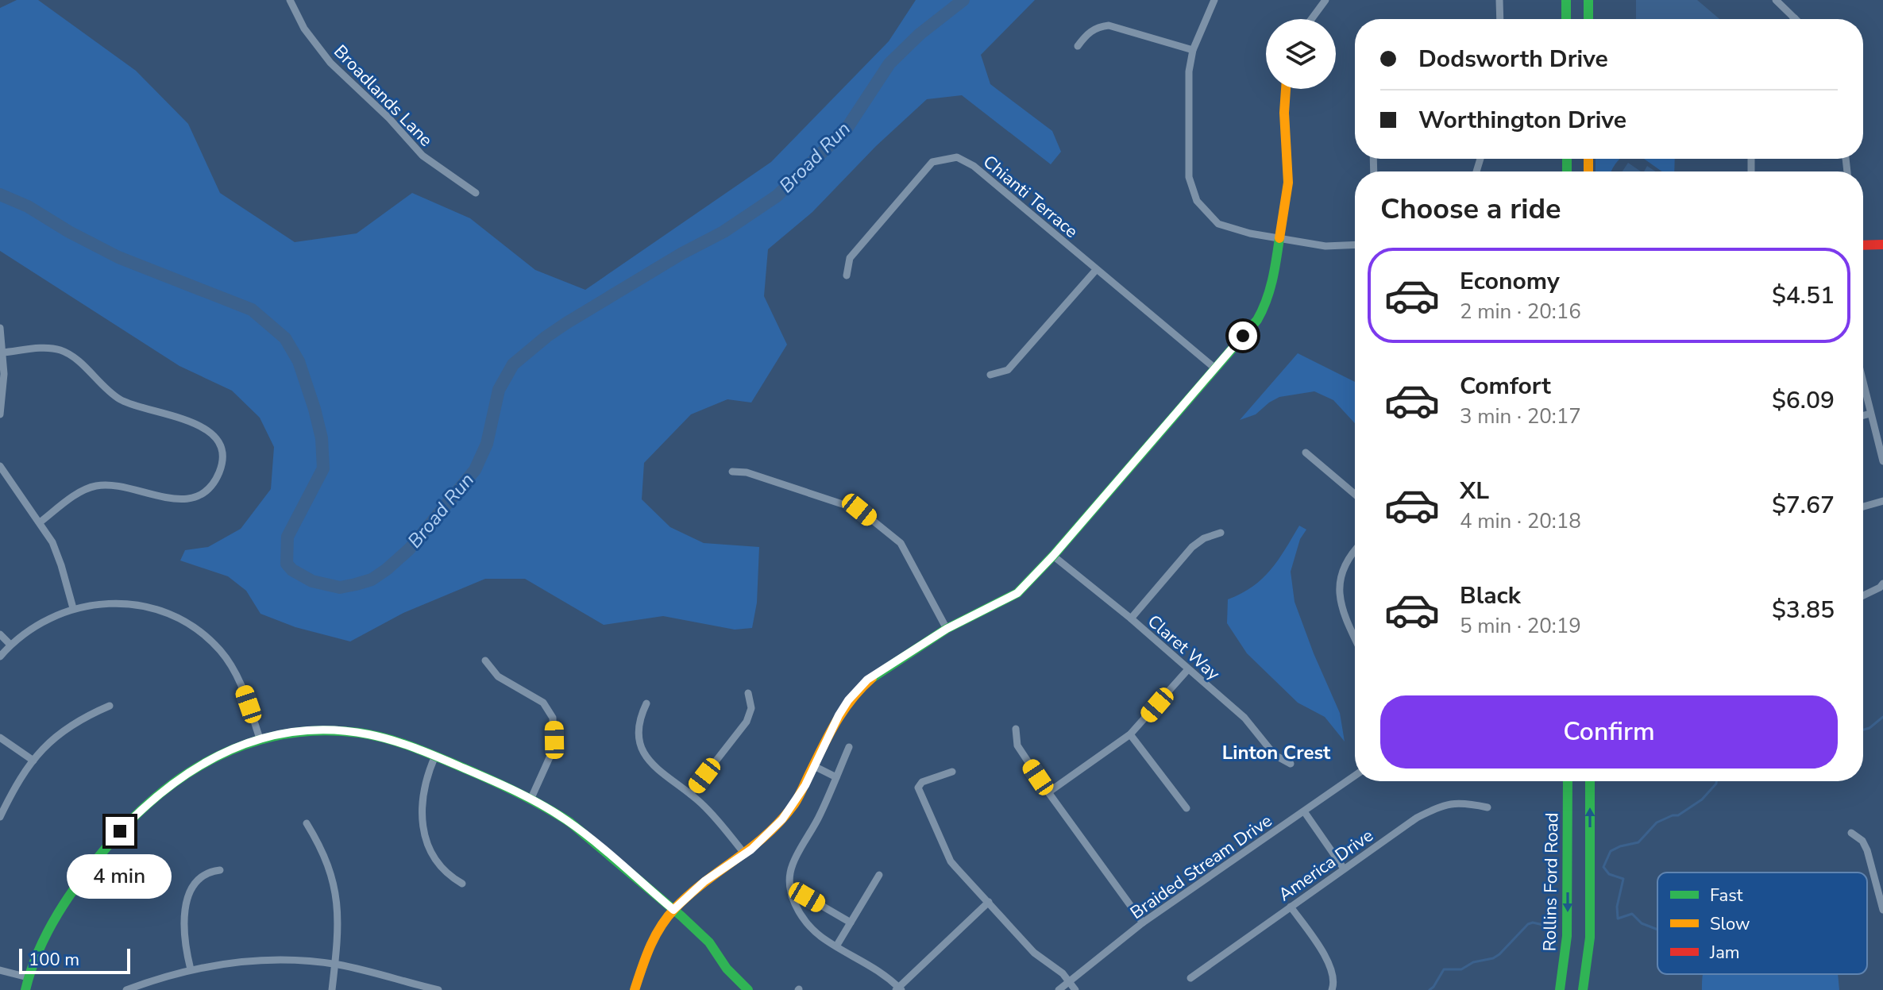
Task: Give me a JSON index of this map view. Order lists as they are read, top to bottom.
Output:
{
  "streets": {
    "street": [
      "Broadlands Lane",
      "Chianti Terrace",
      "Claret Way",
      "America Drive",
      "Braided Stream Drive",
      "Rollins Ford Road"
    ]
  },
  "districts": ["Linton Crest"],
  "water": ["Broad Run"],
  "legend": ["Fast", "Slow", "Jam"],
  "scale_bar": "100 m",
  "page": {
    "banner": ["Dodsworth Drive", "Worthington Drive"],
    "heading": "Choose a ride",
    "list": [
      {
        "name": "Economy",
        "note": "2 min · 20:16",
        "value": "$4.51"
      },
      {
        "name": "Comfort",
        "note": "3 min · 20:17",
        "value": "$6.09"
      },
      {
        "name": "XL",
        "note": "4 min · 20:18",
        "value": "$7.67"
      },
      {
        "name": "Black",
        "note": "5 min · 20:19",
        "value": "$3.85"
      }
    ],
    "buttons": "Confirm",
    "bubble": "4 min",
    "scale": "100 m"
  }
}
